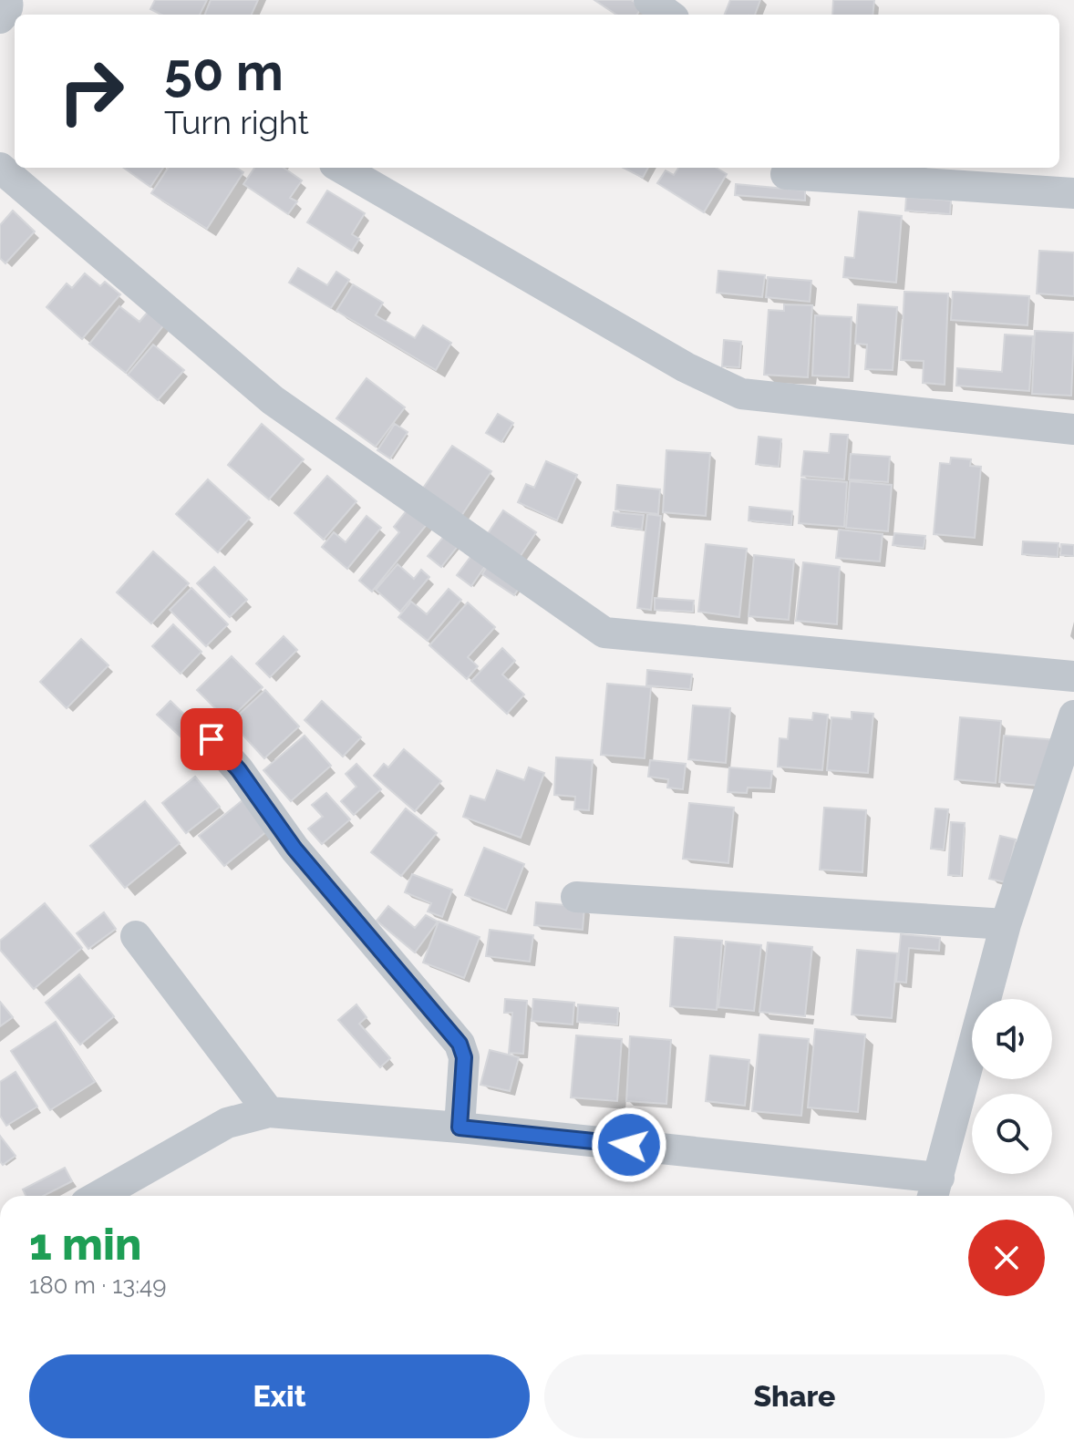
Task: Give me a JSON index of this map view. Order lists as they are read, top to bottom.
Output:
{
  "page": {
    "turn": ["50 m", "Turn right"],
    "heading": ["1 min", "180 m · 13:49"],
    "buttons": ["Exit", "Share"]
  }
}
